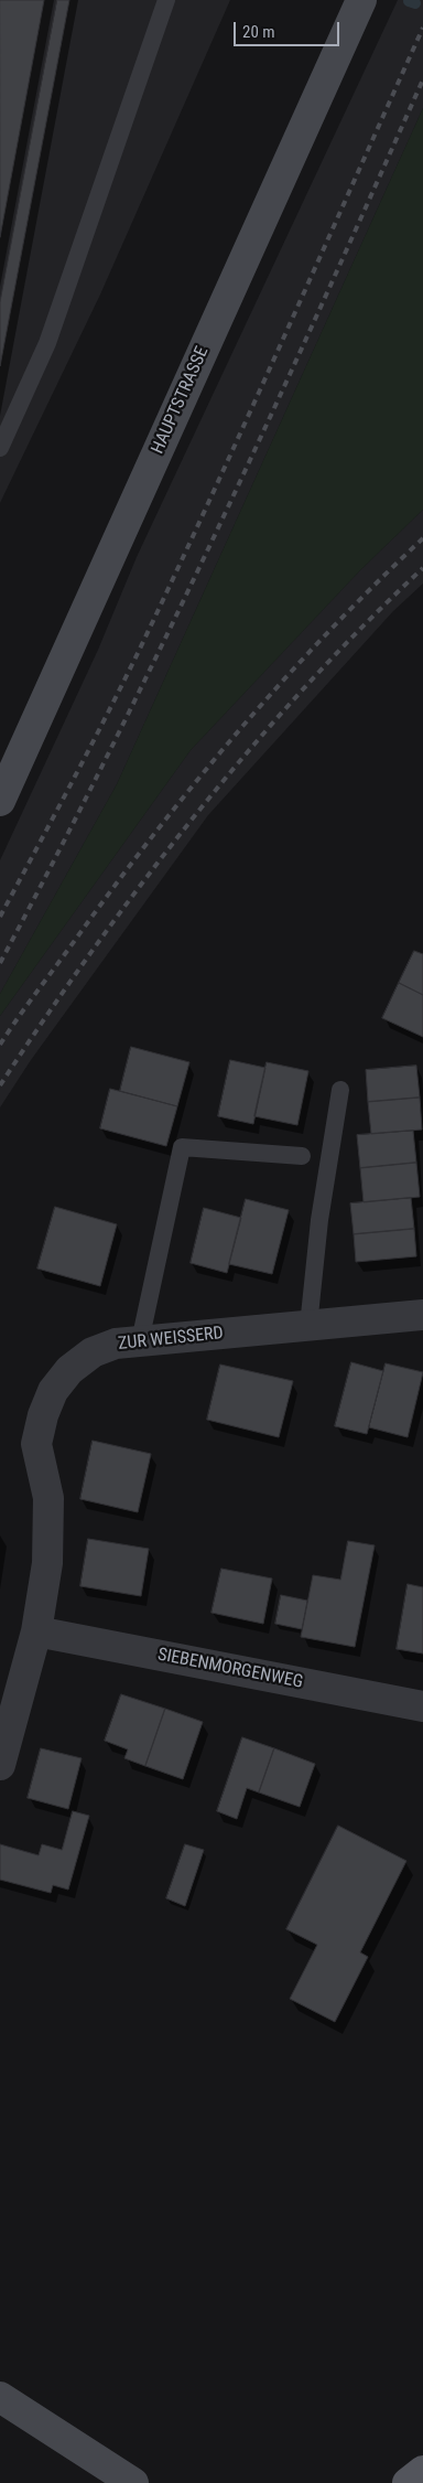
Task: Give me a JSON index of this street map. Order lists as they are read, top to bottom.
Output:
{
  "streets": {
    "street": ["HAUPTSTRASSE", "ZUR WEISSERD", "SIEBENMORGENWEG"]
  },
  "crossings": [
    ["ZUR WEISSERD", "SIEBENMORGENWEG"]
  ],
  "scale_bar": "20 m"
}
